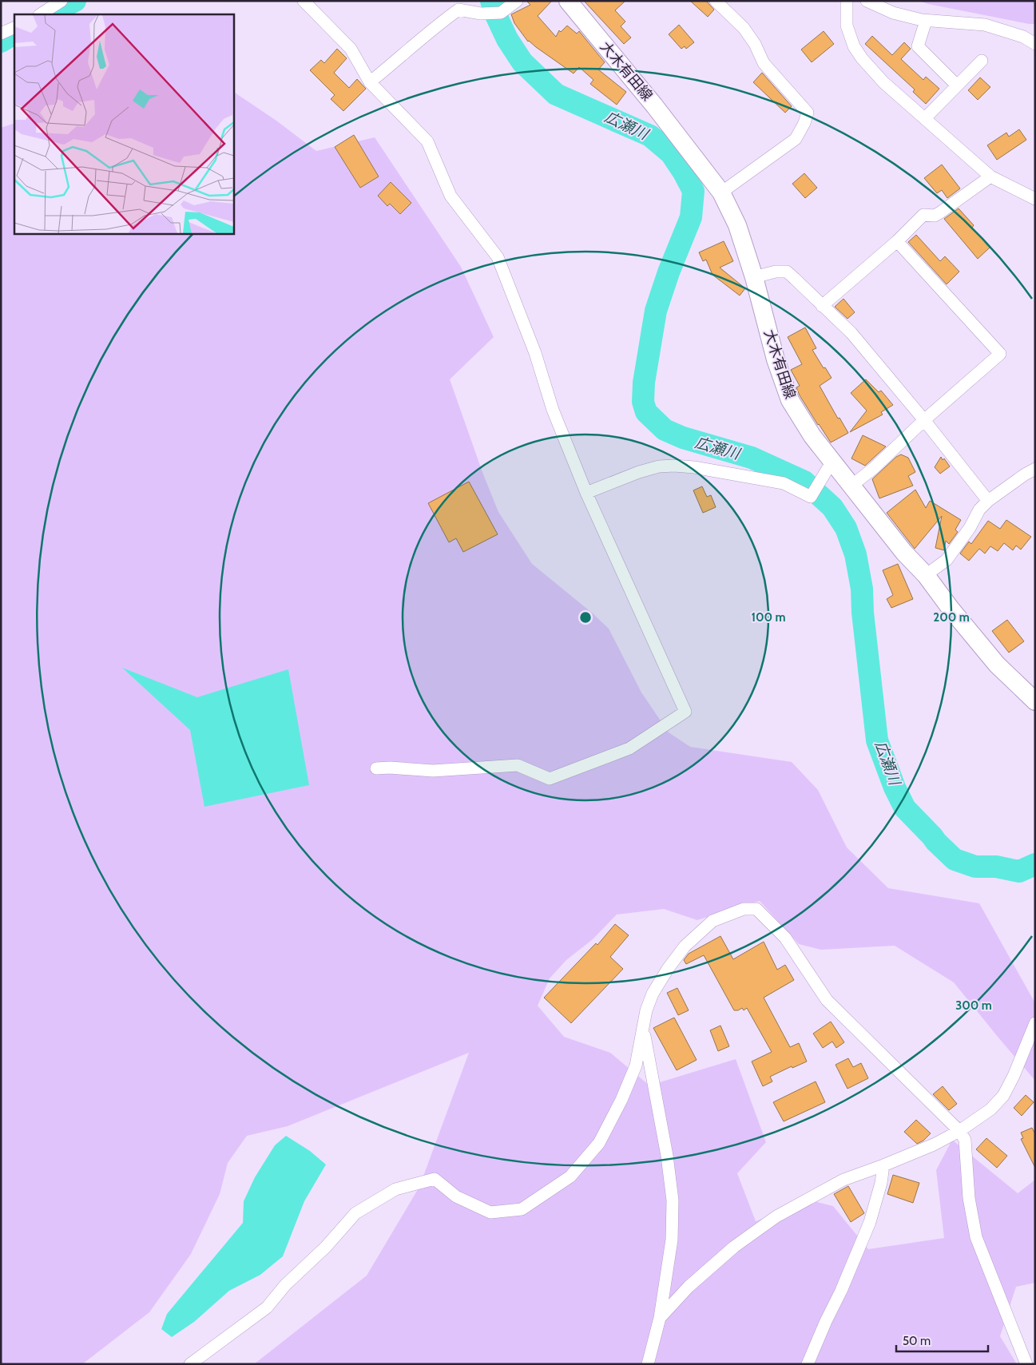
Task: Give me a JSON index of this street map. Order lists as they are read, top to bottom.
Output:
{
  "streets": {
    "main road": ["大木有田線"]
  },
  "water": ["広瀬川"],
  "scale_bar": "50 m",
  "rings": ["100 m", "200 m", "300 m"]
}
